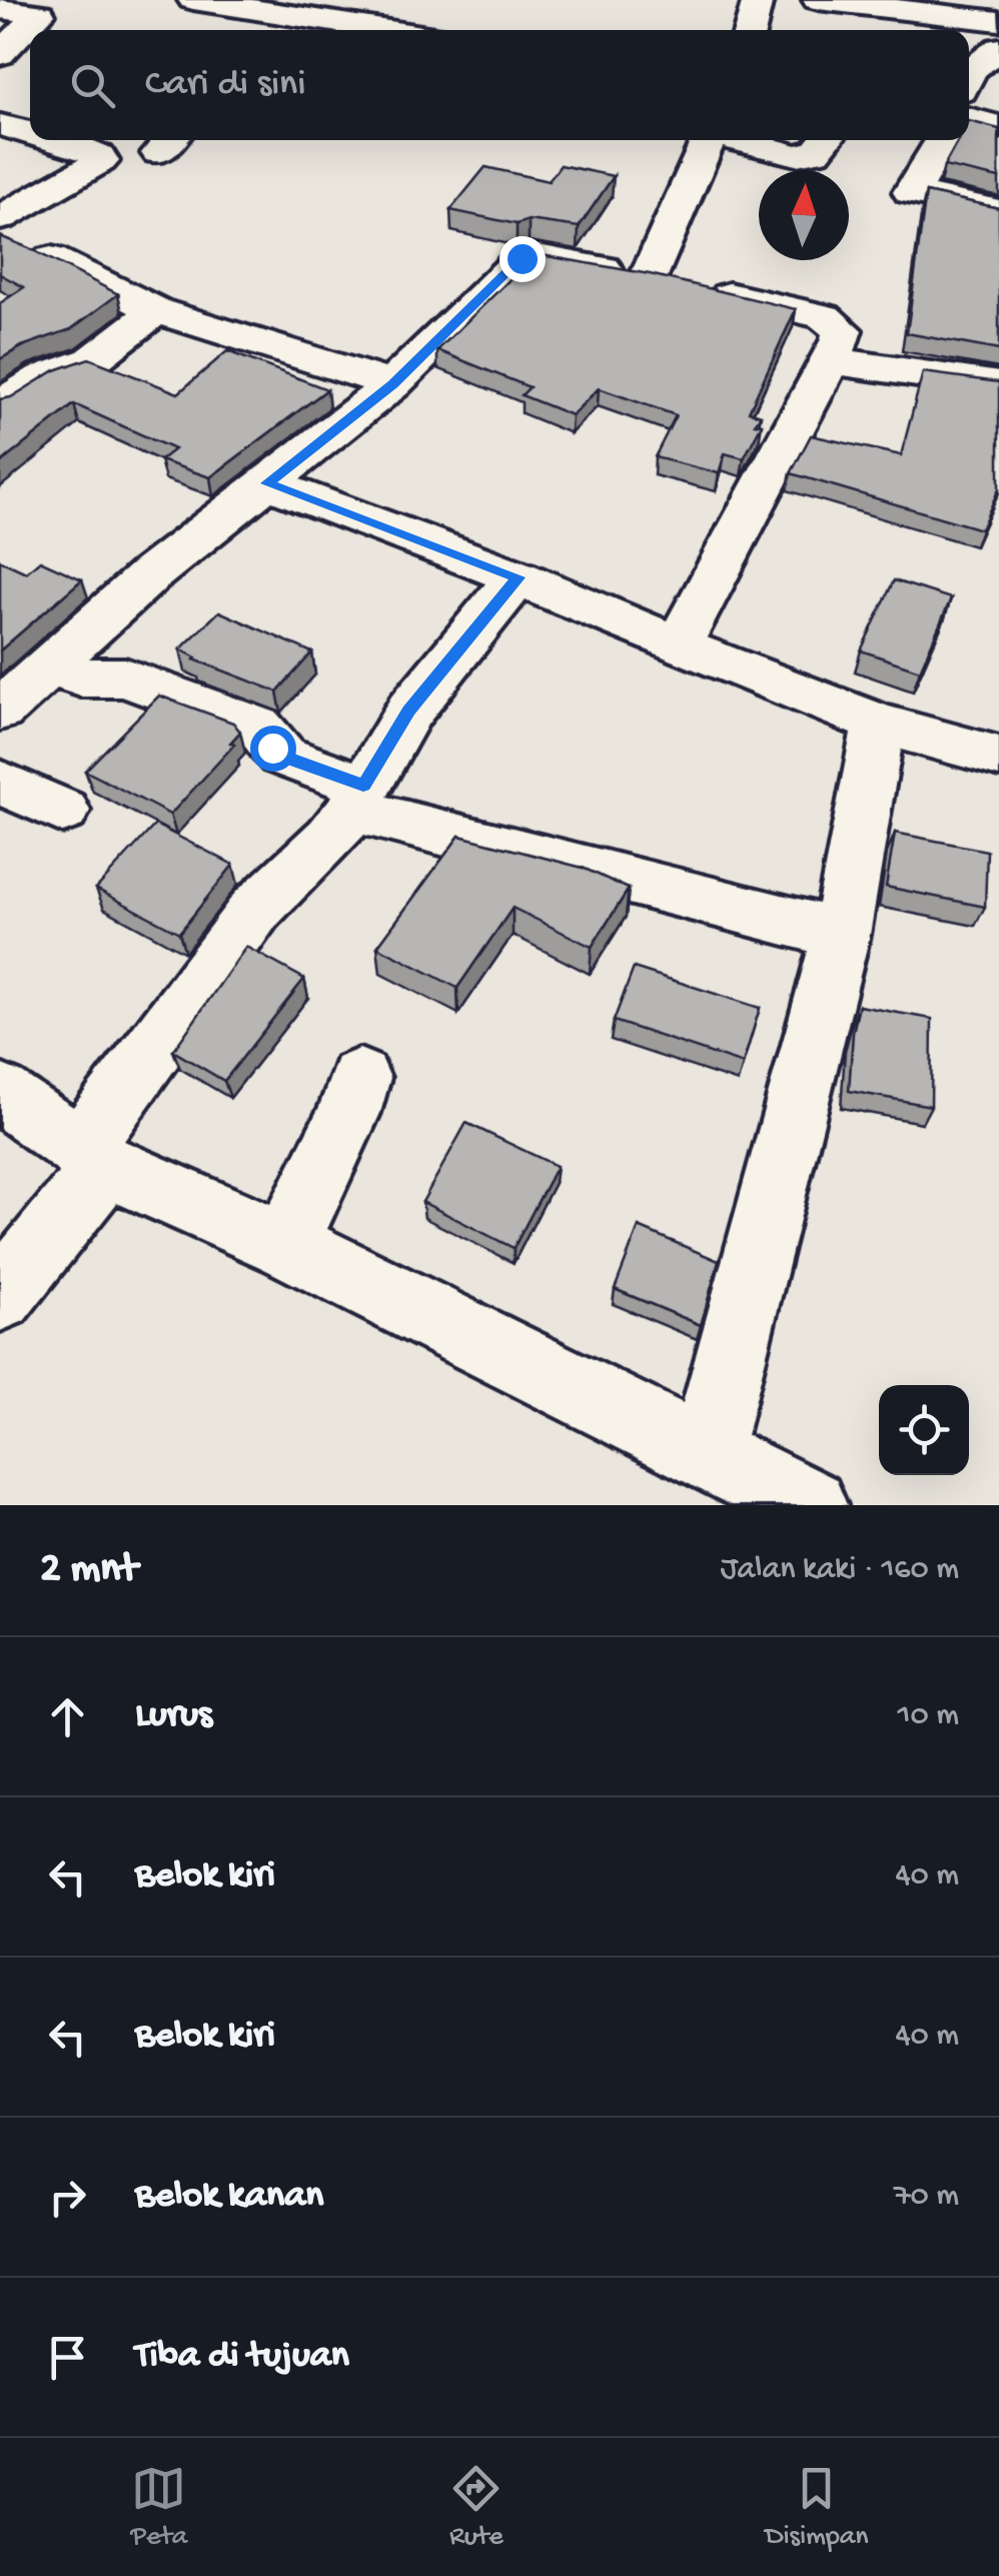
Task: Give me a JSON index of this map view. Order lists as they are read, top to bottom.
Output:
{
  "north": "top",
  "page": {
    "search": "Cari di sini",
    "heading": ["2 mnt", "Jalan kaki · 160 m"],
    "list": [
      ["Lurus", "10 m"],
      ["Belok kiri", "40 m"],
      ["Belok kiri", "40 m"],
      ["Belok kanan", "70 m"],
      "Tiba di tujuan"
    ],
    "nav": ["Peta", "Rute", "Disimpan"]
  }
}
